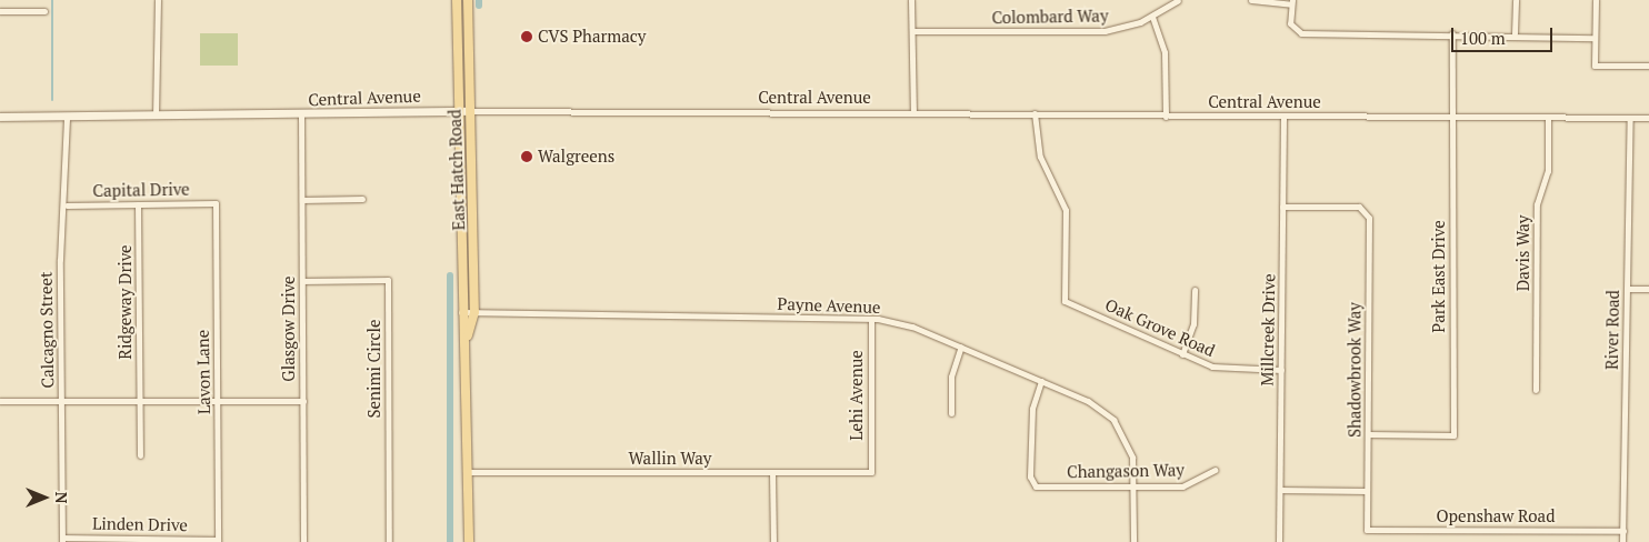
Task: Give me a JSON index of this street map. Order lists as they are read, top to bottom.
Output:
{
  "streets": {
    "main road": ["East Hatch Road"],
    "street": [
      "Colombard Way",
      "Central Avenue",
      "Capital Drive",
      "Davis Way",
      "Park East Drive",
      "Ridgeway Drive",
      "Payne Avenue",
      "Oak Grove Road",
      "Glasgow Drive",
      "Calcagno Street",
      "Millcreek Drive",
      "River Road",
      "Senimi Circle",
      "Shadowbrook Way",
      "Lavon Lane",
      "Lehi Avenue",
      "Wallin Way",
      "Changason Way",
      "Openshaw Road",
      "Linden Drive"
    ]
  },
  "crossings": [
    ["Central Avenue", "East Hatch Road"],
    ["Central Avenue", "Davis Way"],
    ["Central Avenue", "Park East Drive"],
    ["Central Avenue", "Oak Grove Road"],
    ["Central Avenue", "Glasgow Drive"],
    ["Central Avenue", "Calcagno Street"],
    ["Central Avenue", "Millcreek Drive"],
    ["Central Avenue", "River Road"],
    ["East Hatch Road", "Payne Avenue"],
    ["East Hatch Road", "Wallin Way"],
    ["Capital Drive", "Ridgeway Drive"],
    ["Capital Drive", "Calcagno Street"],
    ["Capital Drive", "Lavon Lane"],
    ["Park East Drive", "Shadowbrook Way"],
    ["Payne Avenue", "Lehi Avenue"],
    ["Payne Avenue", "Changason Way"],
    ["Oak Grove Road", "Millcreek Drive"],
    ["Glasgow Drive", "Senimi Circle"],
    ["Calcagno Street", "Linden Drive"],
    ["Millcreek Drive", "Shadowbrook Way"],
    ["River Road", "Openshaw Road"],
    ["Shadowbrook Way", "Openshaw Road"],
    ["Lavon Lane", "Linden Drive"],
    ["Lehi Avenue", "Wallin Way"]
  ],
  "places": ["CVS Pharmacy", "Walgreens"],
  "scale_bar": "100 m",
  "north": "right"
}
